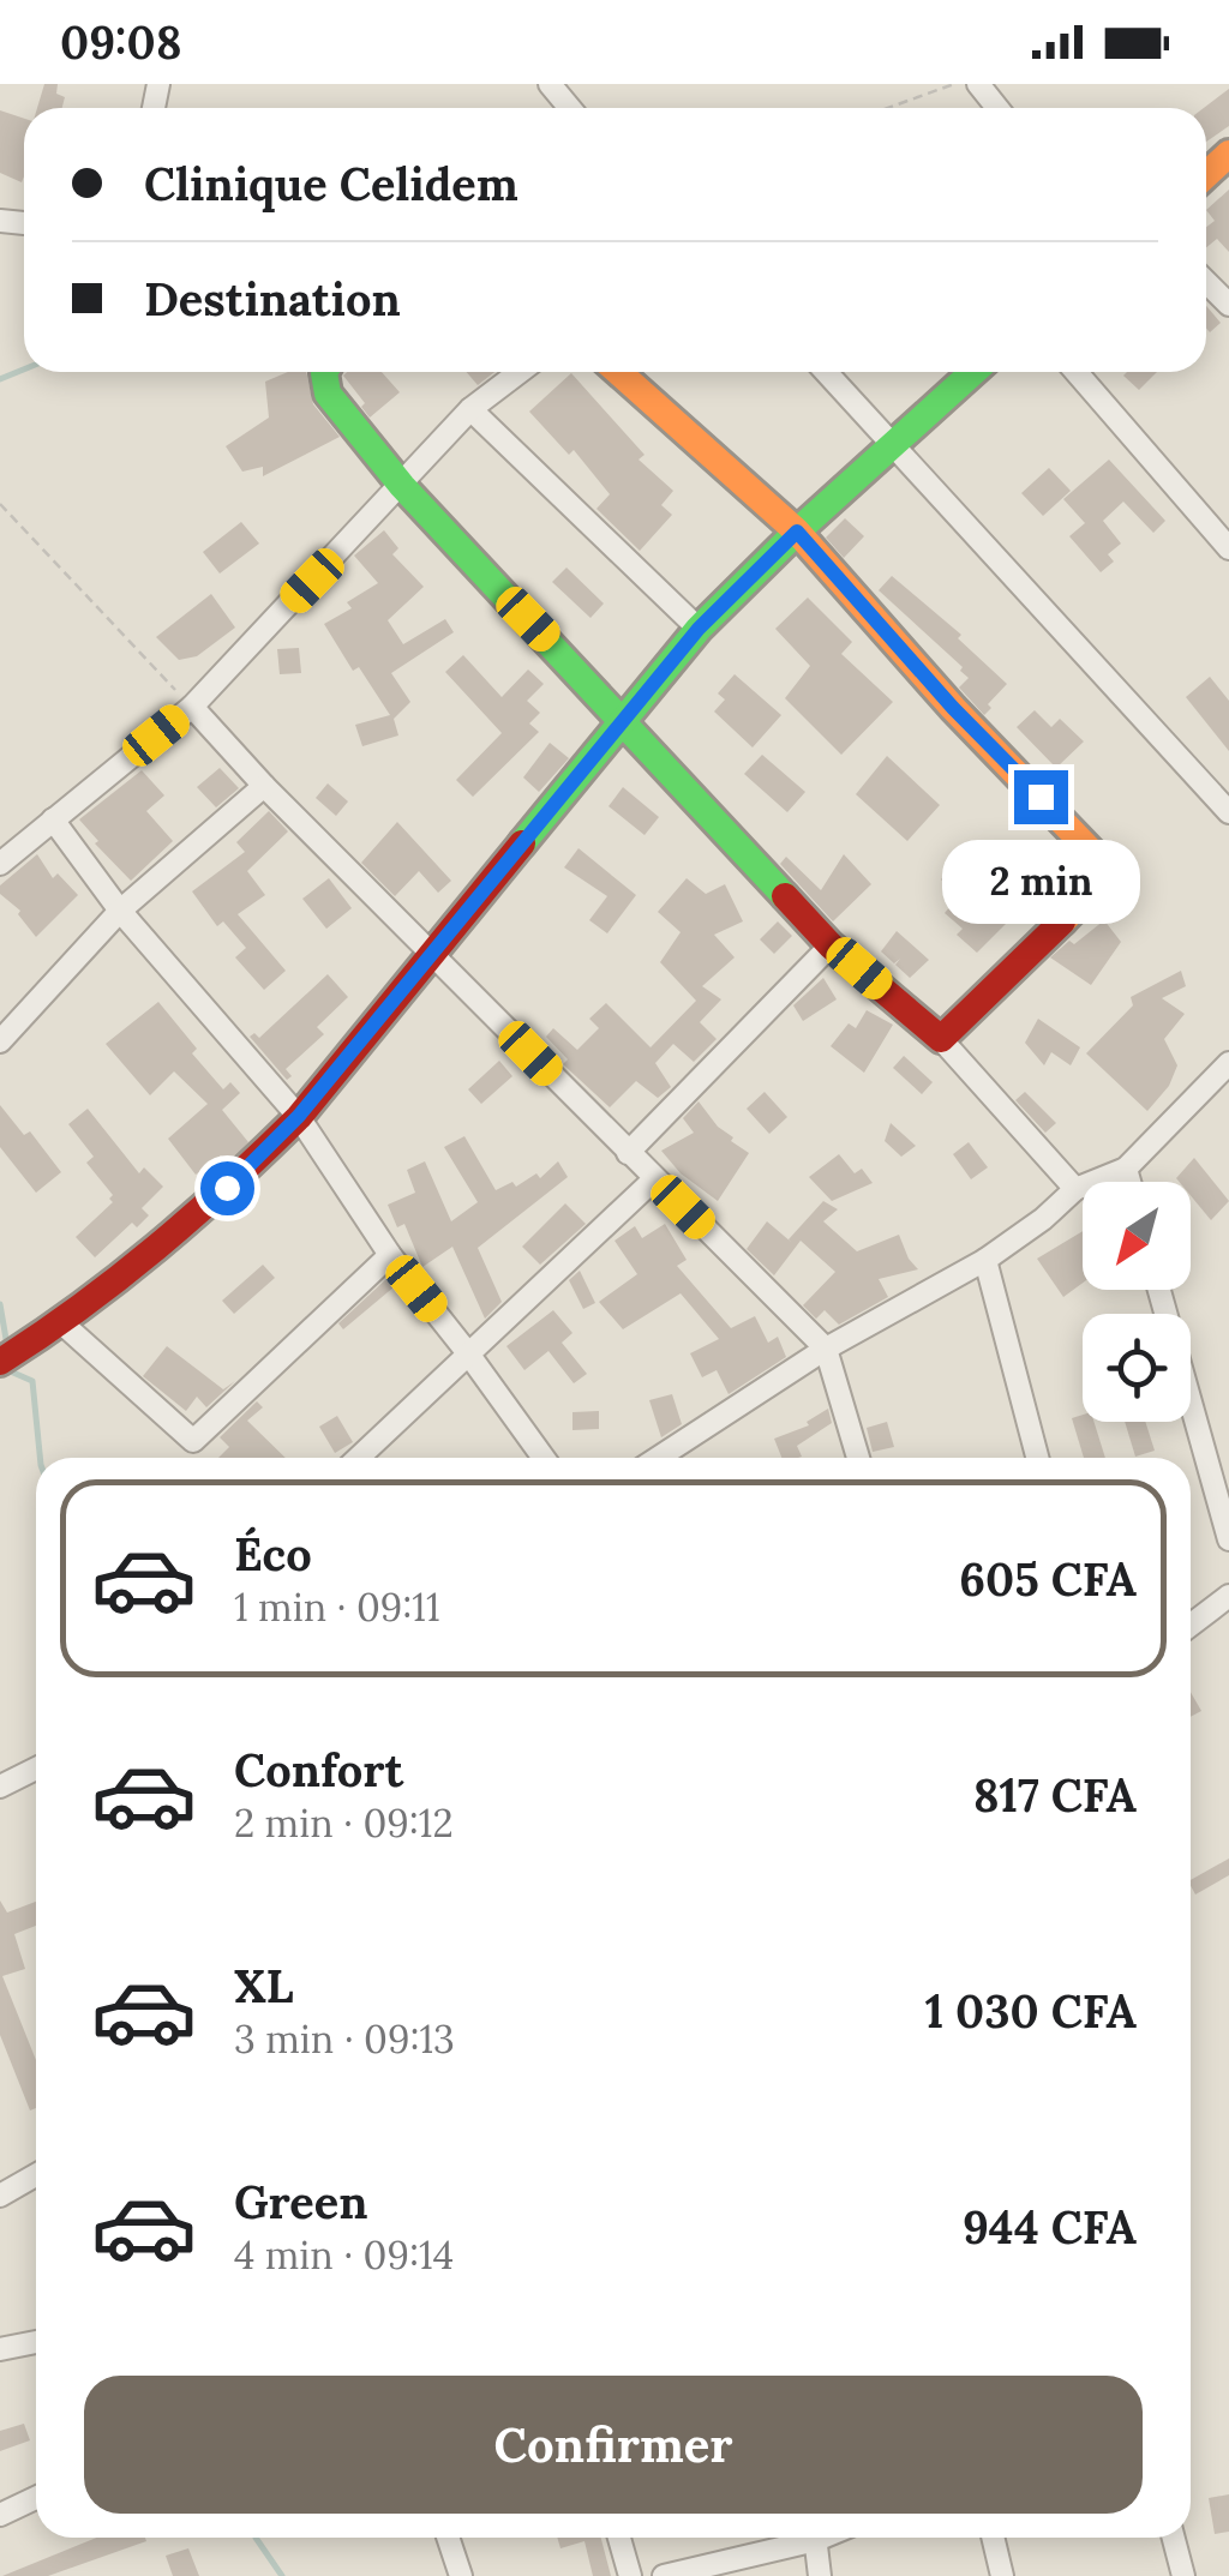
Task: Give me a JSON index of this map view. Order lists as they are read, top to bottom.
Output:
{
  "north": "bottom left",
  "page": {
    "status": "09:08",
    "banner": ["Clinique Celidem", "Destination"],
    "bubble": "2 min",
    "list": [
      {
        "name": "Éco",
        "note": "1 min · 09:11",
        "value": "605 CFA"
      },
      {
        "name": "Confort",
        "note": "2 min · 09:12",
        "value": "817 CFA"
      },
      {
        "name": "XL",
        "note": "3 min · 09:13",
        "value": "1 030 CFA"
      },
      {
        "name": "Green",
        "note": "4 min · 09:14",
        "value": "944 CFA"
      }
    ],
    "buttons": "Confirmer"
  }
}
